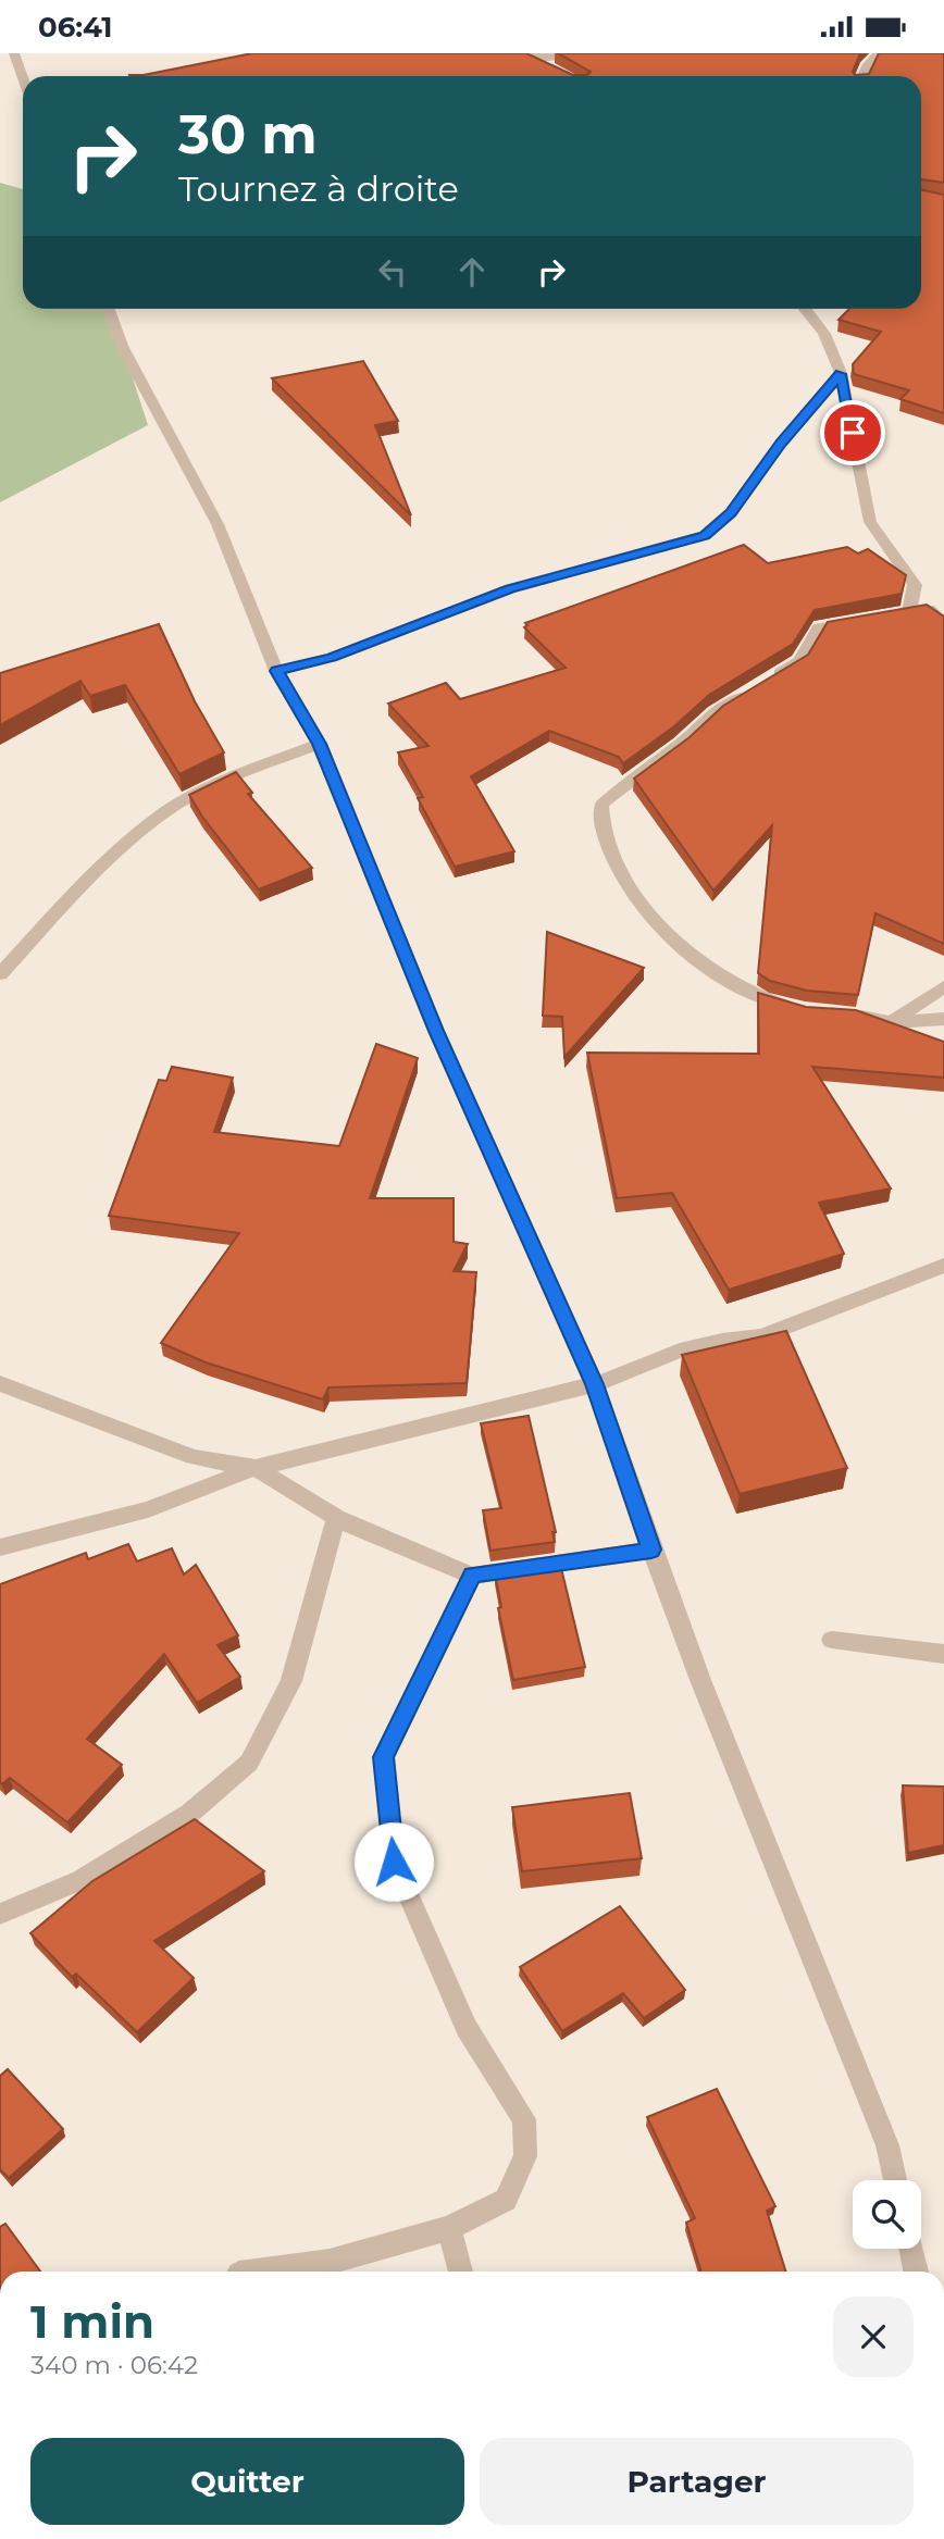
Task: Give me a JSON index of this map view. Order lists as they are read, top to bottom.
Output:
{
  "page": {
    "status": "06:41",
    "turn": ["30 m", "Tournez à droite"],
    "heading": ["1 min", "340 m · 06:42"],
    "buttons": ["Quitter", "Partager"]
  }
}
